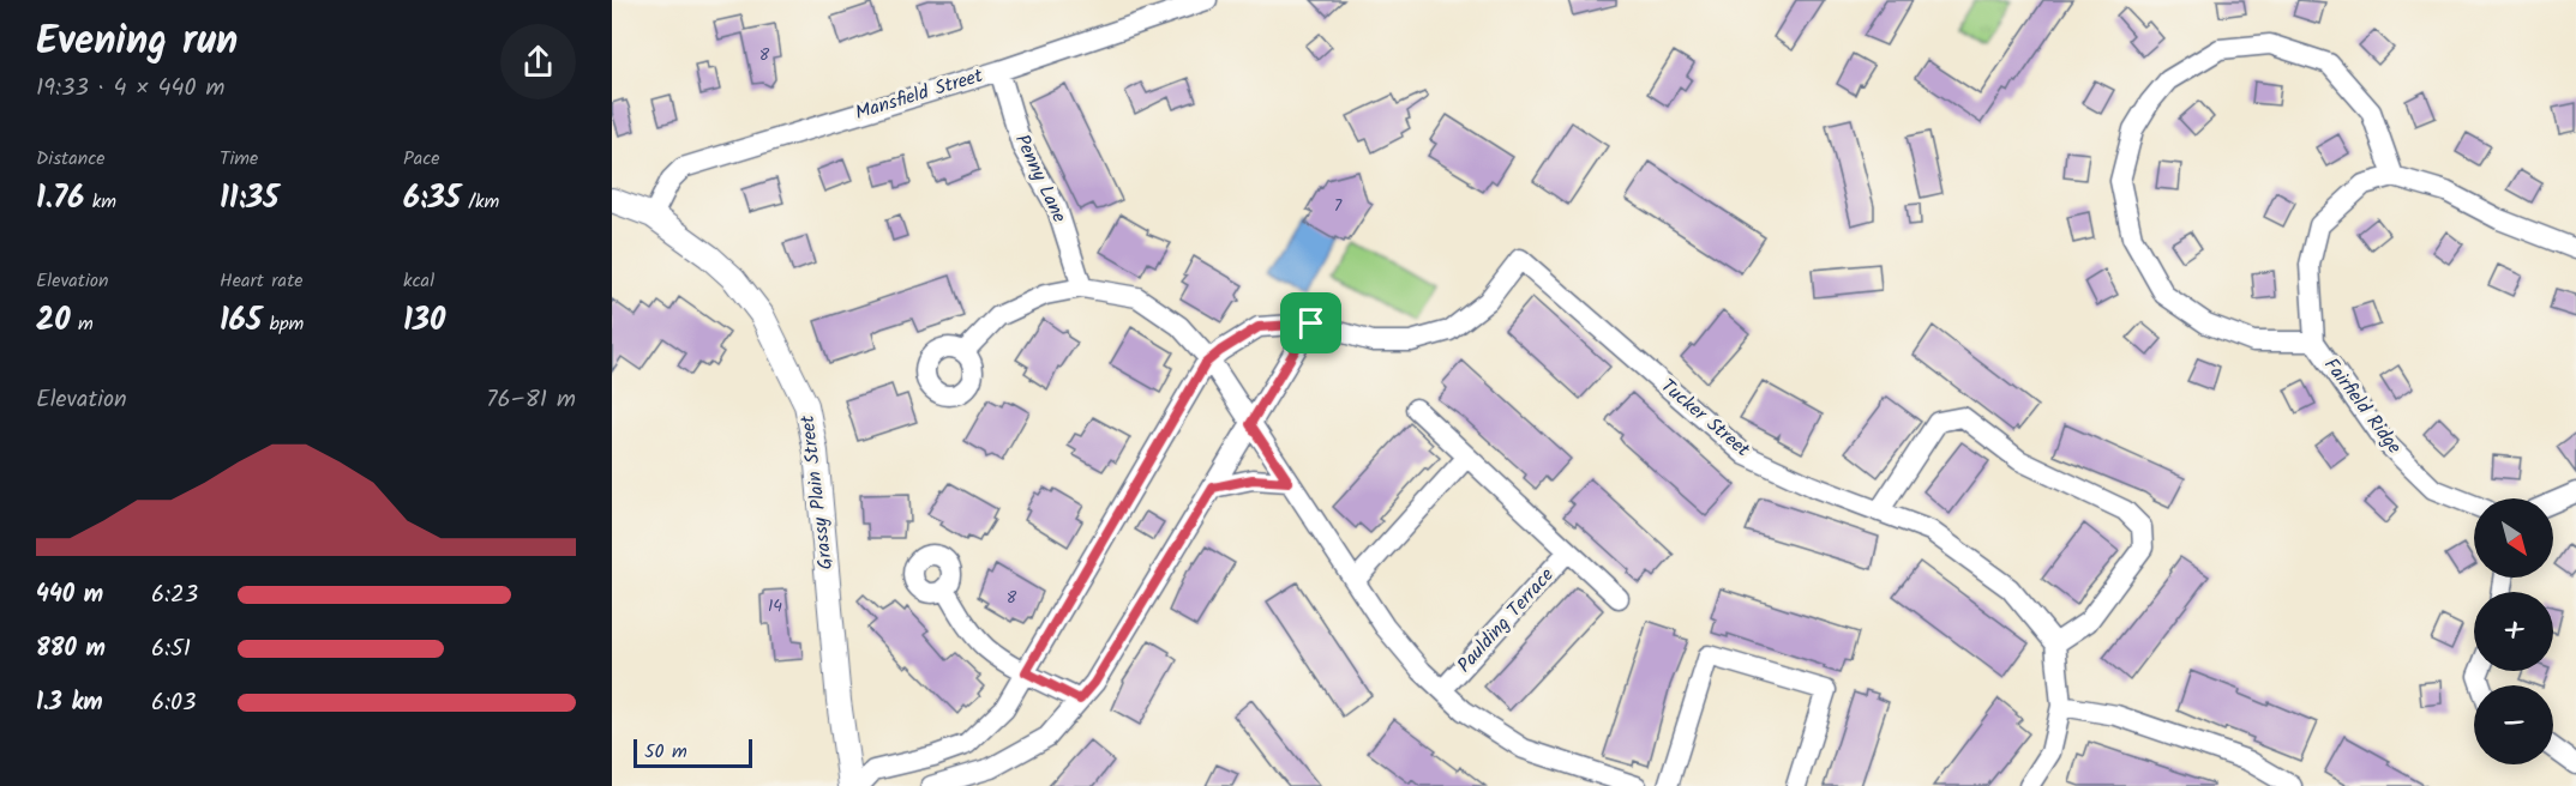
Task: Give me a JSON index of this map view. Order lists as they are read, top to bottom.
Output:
{
  "streets": {
    "main road": ["Grassy Plain Street"],
    "street": [
      "Mansfield Street",
      "Penny Lane",
      "Fairfield Ridge",
      "Tucker Street",
      "Paulding Terrace"
    ]
  },
  "crossings": [
    ["Mansfield Street", "Penny Lane"],
    ["Mansfield Street", "Grassy Plain Street"]
  ],
  "house_numbers": [
    "8",
    "7",
    "8",
    "14"
  ],
  "scale_bar": "50 m",
  "north": "bottom right",
  "page": {
    "heading": ["Evening run", "19:33 · 4 × 440 m"],
    "stats": [
      ["Distance", "1.76 km"],
      ["Time", "11:35"],
      ["Pace", "6:35 /km"],
      ["Elevation", "20 m"],
      ["Heart rate", "165 bpm"],
      ["kcal", "130"]
    ],
    "chart": ["Elevation", "76–81 m"],
    "map_buttons": ["+", "−"],
    "list": [
      {
        "name": "440 m",
        "note": "6:23"
      },
      {
        "name": "880 m",
        "note": "6:51"
      },
      {
        "name": "1.3 km",
        "note": "6:03"
      }
    ],
    "scale": "50 m"
  }
}
